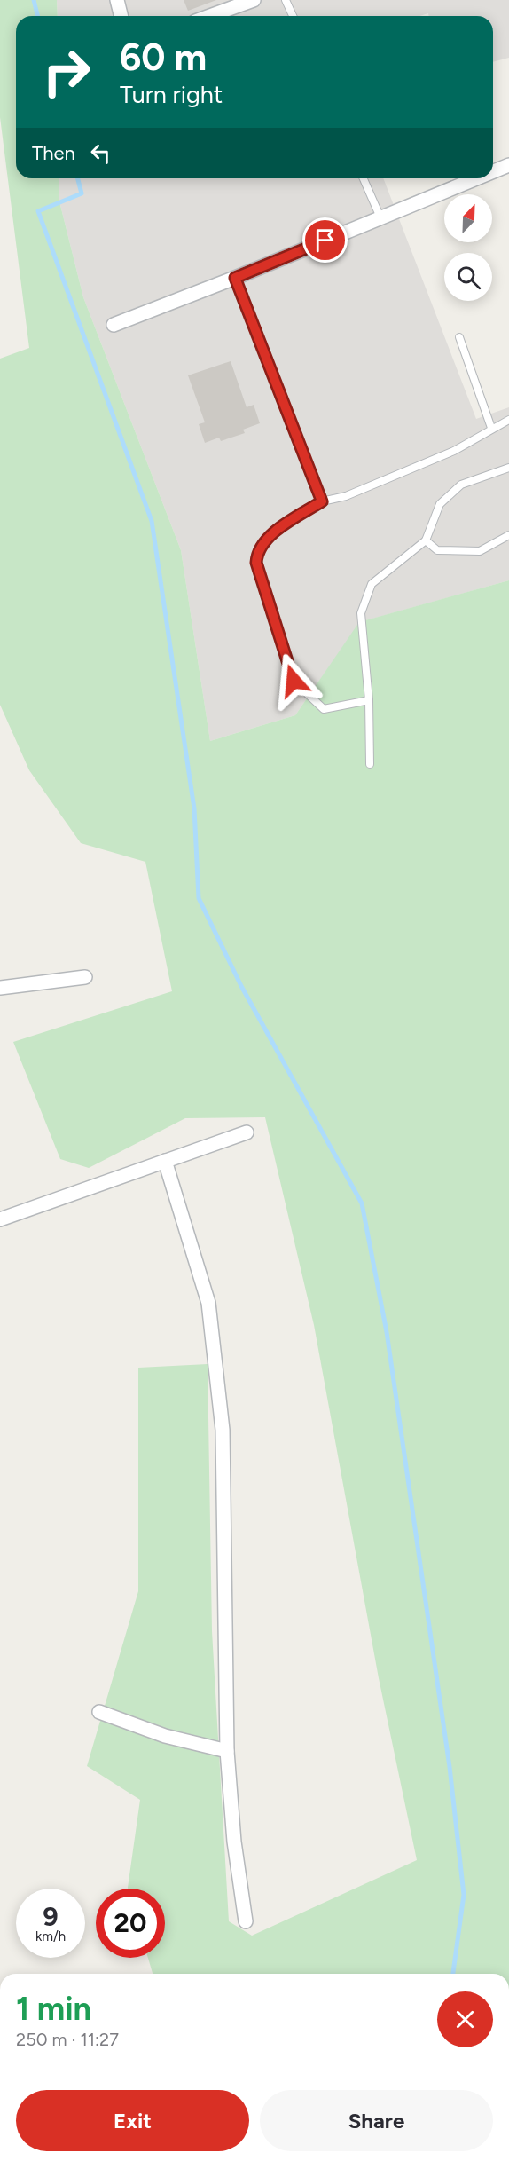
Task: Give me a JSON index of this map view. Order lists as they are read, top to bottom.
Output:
{
  "north": "top right",
  "page": {
    "turn": ["60 m", "Turn right"],
    "then": "Then",
    "speed": "9 km/h",
    "limit": "20",
    "heading": ["1 min", "250 m · 11:27"],
    "buttons": ["Exit", "Share"]
  }
}
